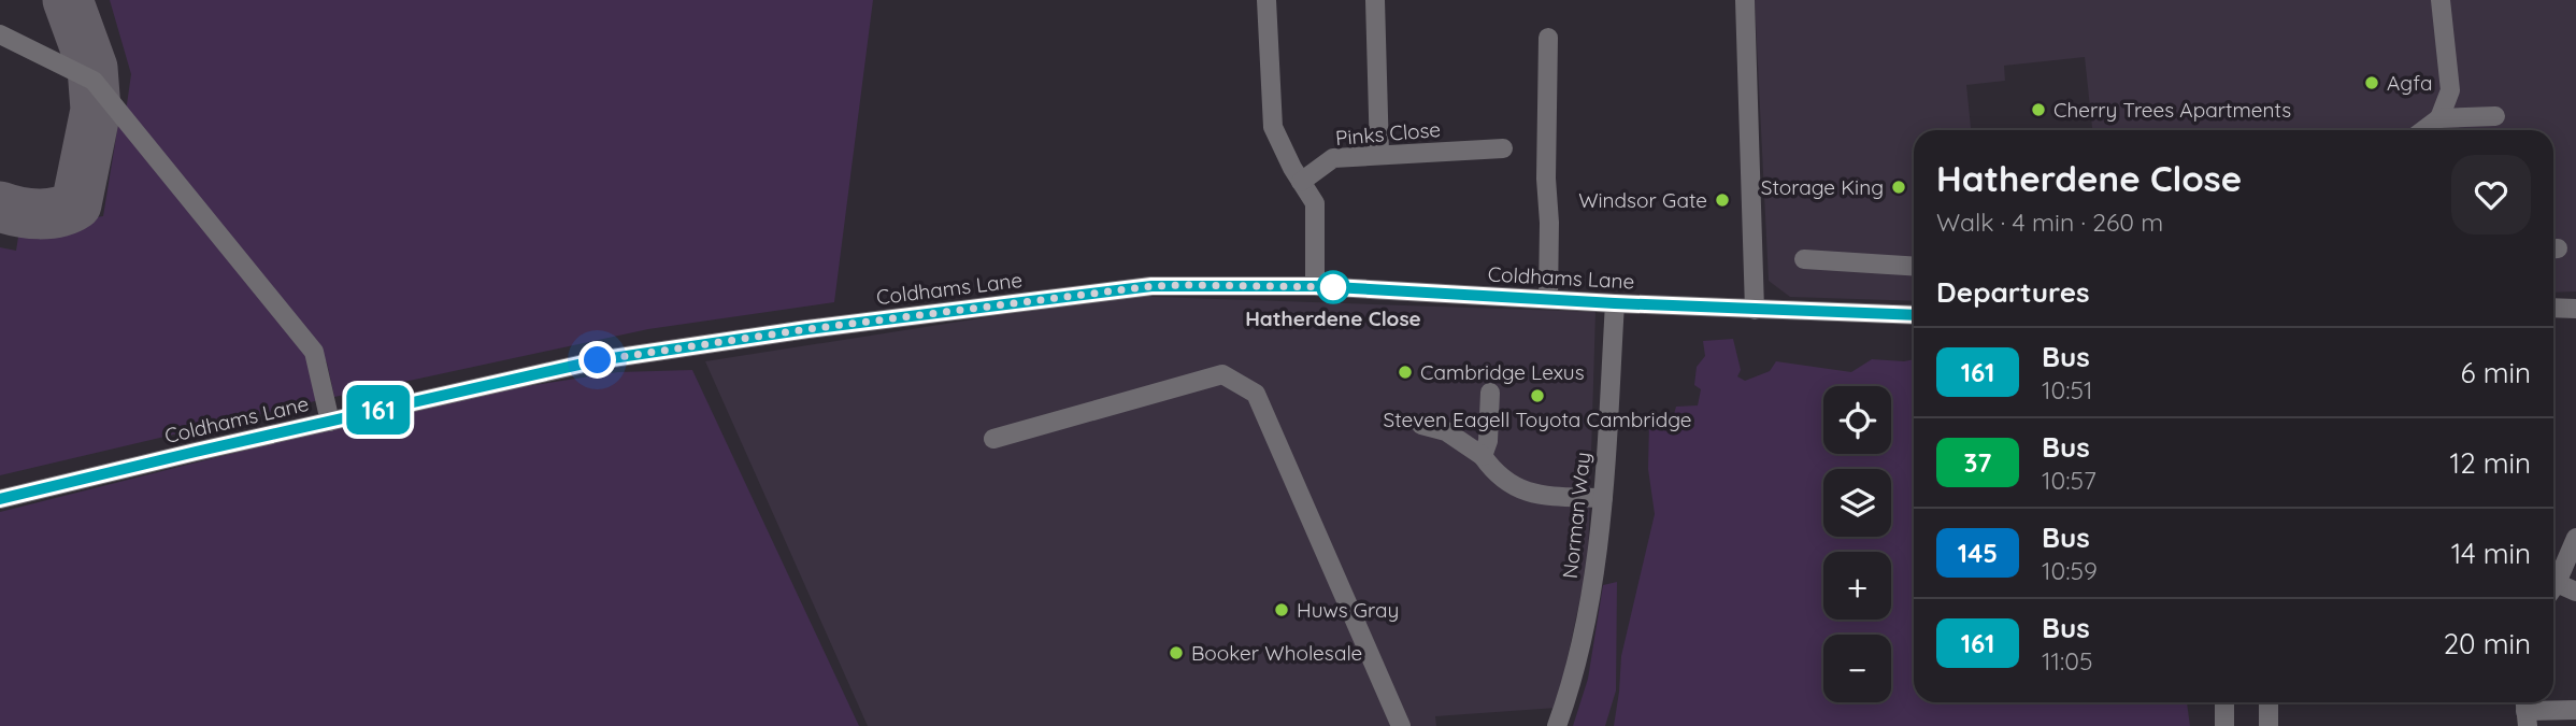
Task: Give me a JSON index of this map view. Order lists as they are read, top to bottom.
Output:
{
  "streets": {
    "street": ["Pinks Close", "Coldhams Lane", "Norman Way"]
  },
  "crossings": [
    ["Coldhams Lane", "Norman Way"]
  ],
  "places": [
    "Agfa",
    "Cherry Trees Apartments",
    "Storage King",
    "Windsor Gate",
    "Hatherdene Close",
    "Cambridge Lexus",
    "Steven Eagell Toyota Cambridge",
    "Huws Gray",
    "Booker Wholesale"
  ],
  "lines": ["bus line 161"],
  "page": {
    "on_map": "161",
    "heading": [
      ["Hatherdene Close", "Walk · 4 min · 260 m"],
      "Departures"
    ],
    "list": [
      {
        "mark": "161",
        "name": "Bus",
        "note": "10:51",
        "value": "6 min"
      },
      {
        "mark": "37",
        "name": "Bus",
        "note": "10:57",
        "value": "12 min"
      },
      {
        "mark": "145",
        "name": "Bus",
        "note": "10:59",
        "value": "14 min"
      },
      {
        "mark": "161",
        "name": "Bus",
        "note": "11:05",
        "value": "20 min"
      }
    ],
    "map_buttons": ["+", "−"]
  }
}
